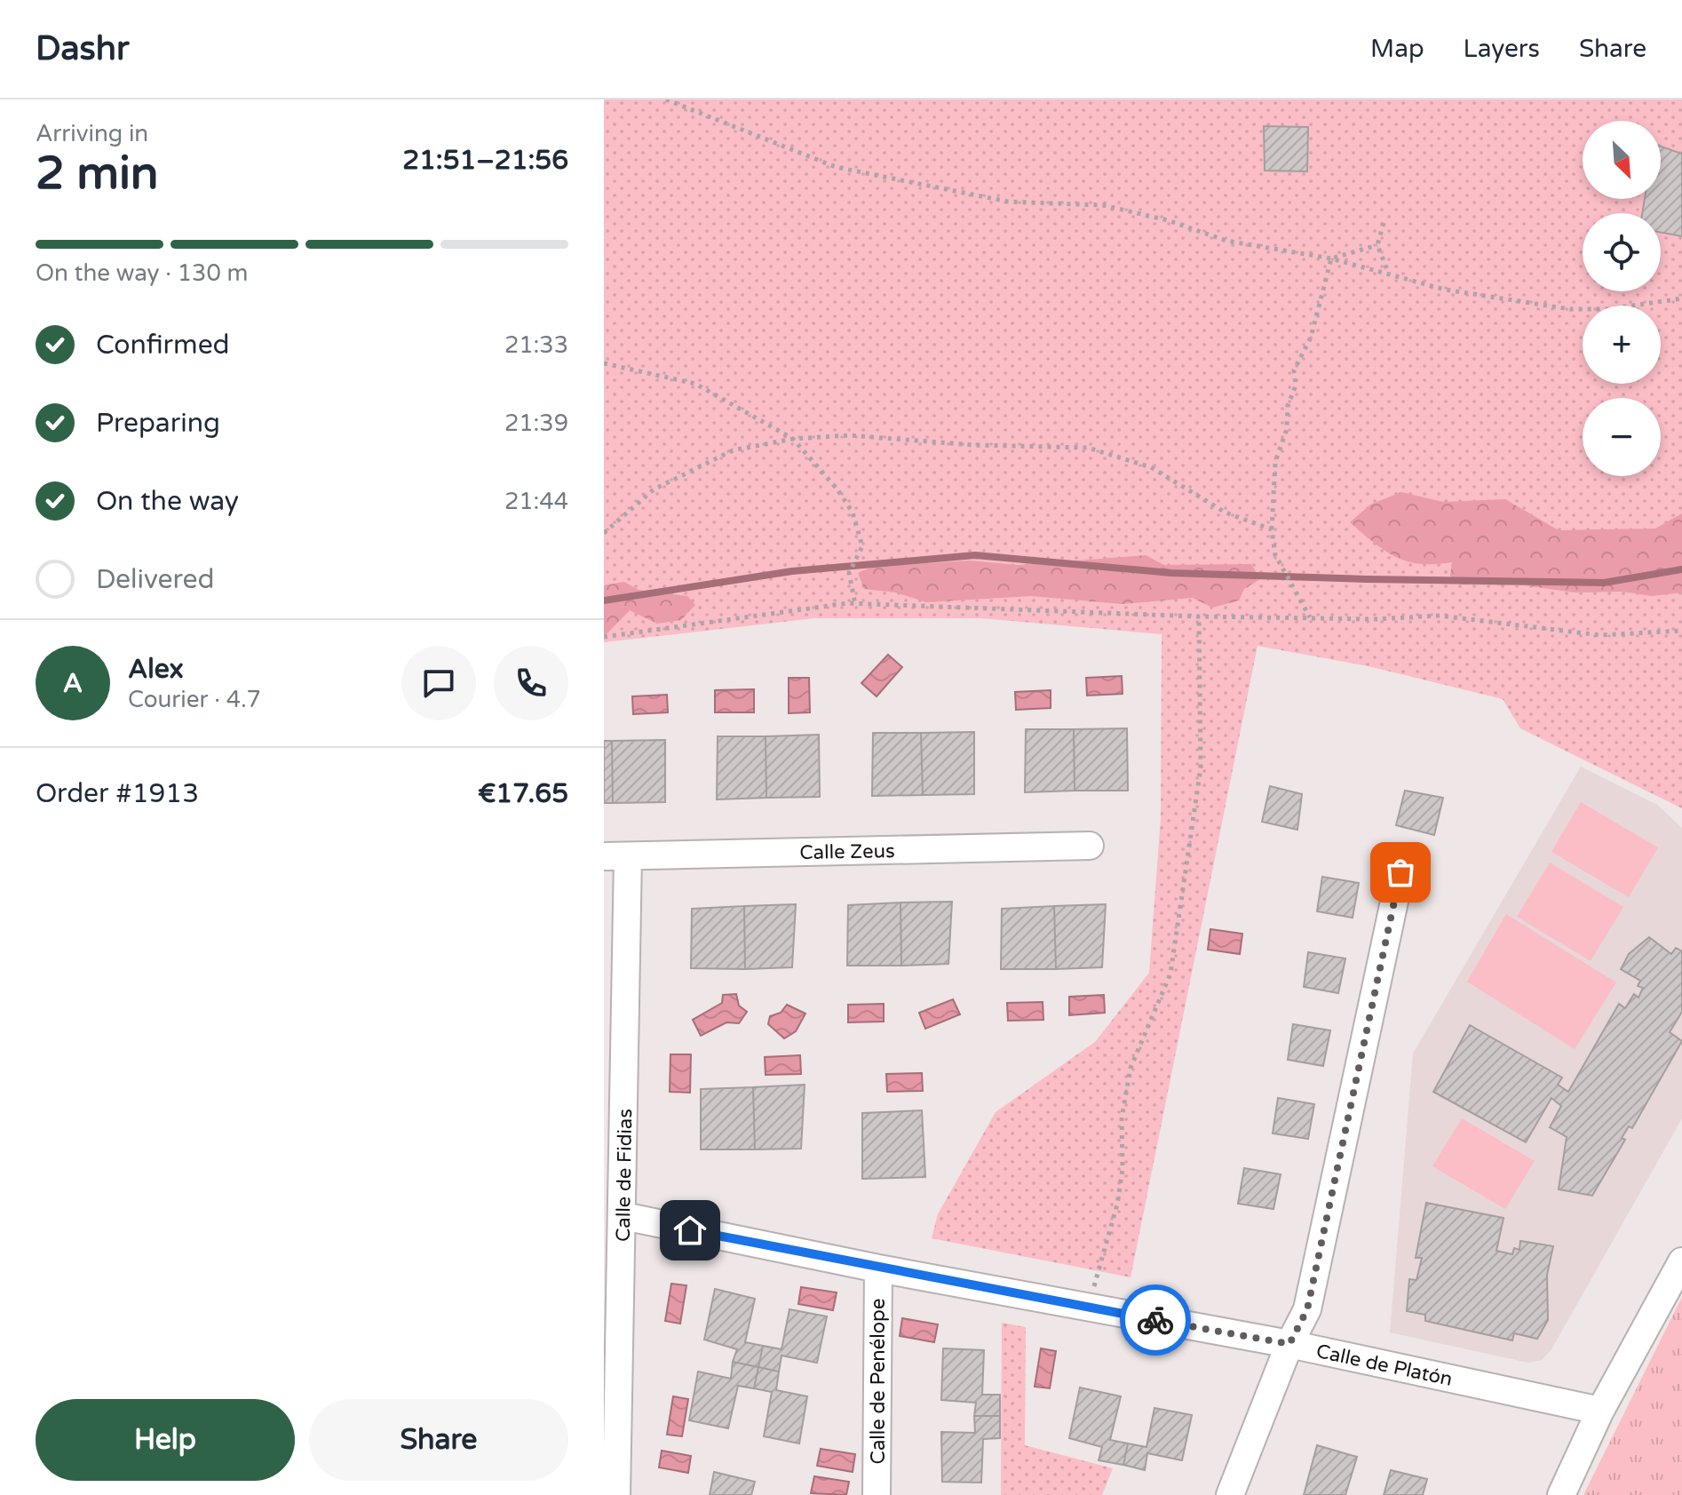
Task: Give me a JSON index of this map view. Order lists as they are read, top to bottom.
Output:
{
  "streets": {
    "street": [
      "Calle Zeus",
      "Calle de Fidias",
      "Calle de Platón",
      "Calle de Penélope"
    ]
  },
  "crossings": [
    ["Calle Zeus", "Calle de Fidias"],
    ["Calle de Fidias", "Calle de Platón"],
    ["Calle de Platón", "Calle de Penélope"]
  ],
  "north": "bottom right",
  "page": {
    "header": "Dashr",
    "nav": ["Map", "Layers", "Share"],
    "heading": ["2 min", "Arriving in", "21:51–21:56"],
    "panel": [
      "Alex",
      "Courier · 4.7",
      "Order #1913",
      "€17.65"
    ],
    "map_buttons": ["+", "−"],
    "bar": "On the way · 130 m",
    "list": [
      ["Confirmed", "21:33"],
      ["Preparing", "21:39"],
      ["On the way", "21:44"],
      "Delivered"
    ],
    "round": "A",
    "buttons": ["Help", "Share"]
  }
}
